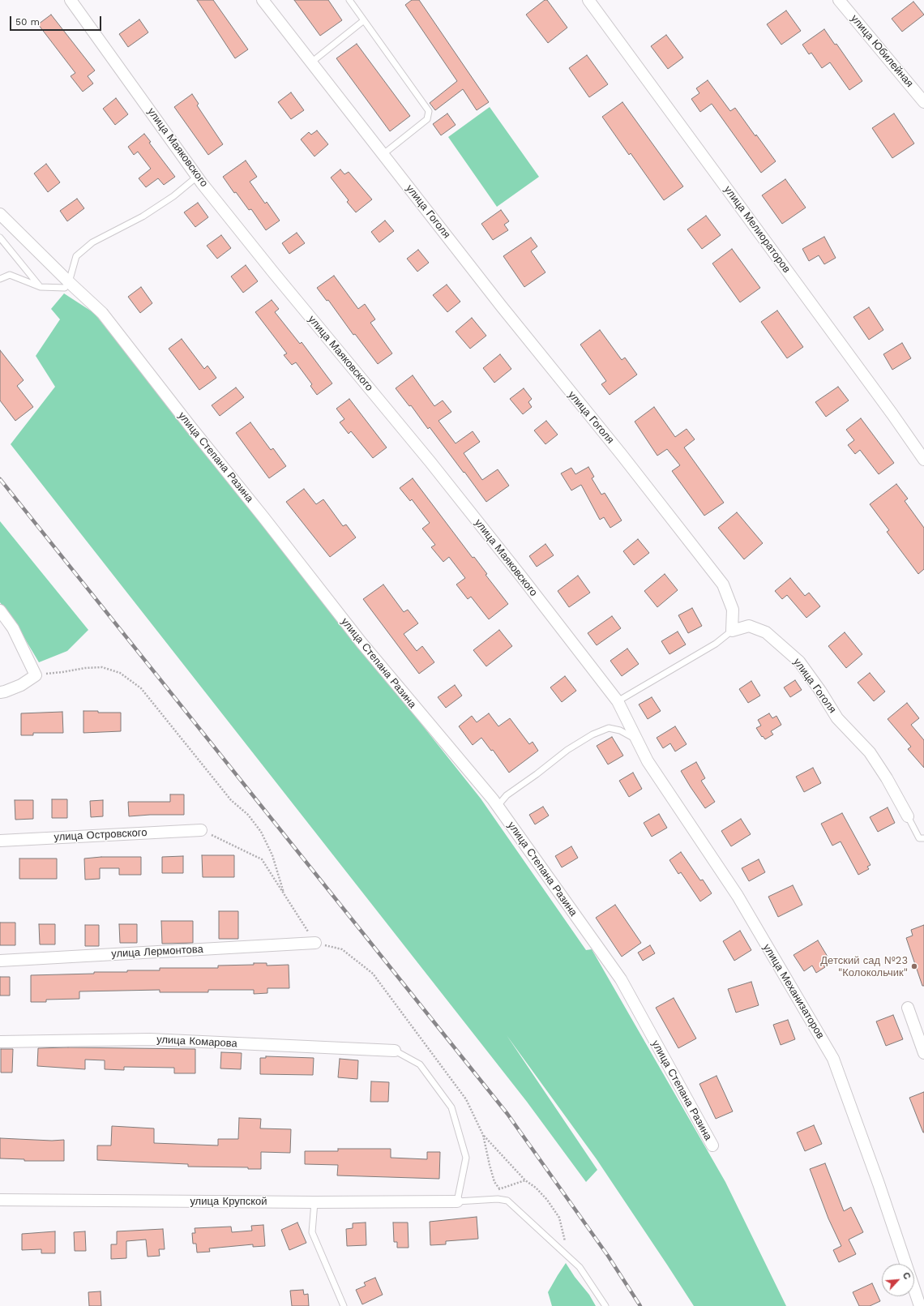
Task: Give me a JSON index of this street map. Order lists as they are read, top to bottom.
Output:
{
  "streets": {
    "street": [
      "улица Юбилейная",
      "улица Маяковского",
      "улица Гоголя",
      "улица Мелиораторов",
      "улица Степана Разина",
      "улица Островского",
      "улица Лермонтова",
      "улица Механизаторов",
      "улица Комарова",
      "улица Крупской"
    ]
  },
  "crossings": [
    ["улица Маяковского", "улица Механизаторов"]
  ],
  "places": ["Детский сад №23 \"Колокольчик\""],
  "scale_bar": "50 m",
  "north": "top right"
}
